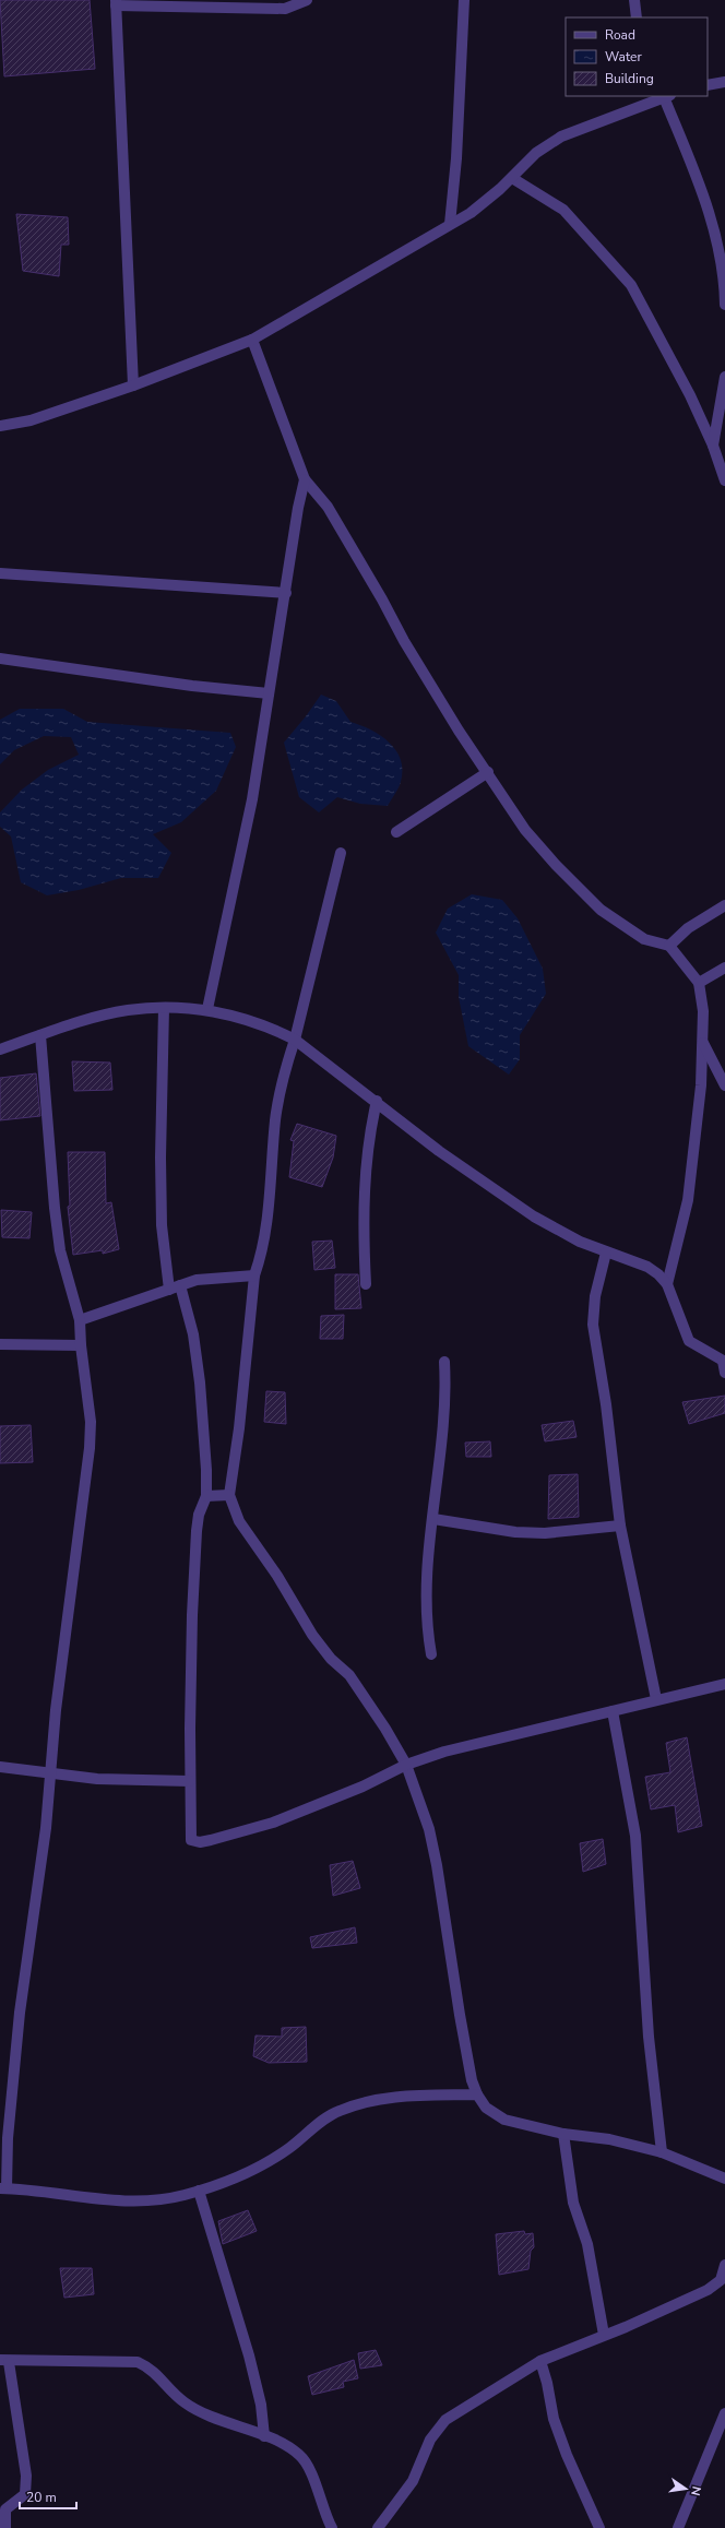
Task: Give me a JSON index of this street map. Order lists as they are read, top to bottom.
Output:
{
  "legend": ["Road", "Water", "Building"],
  "scale_bar": "20 m",
  "north": "right"
}
